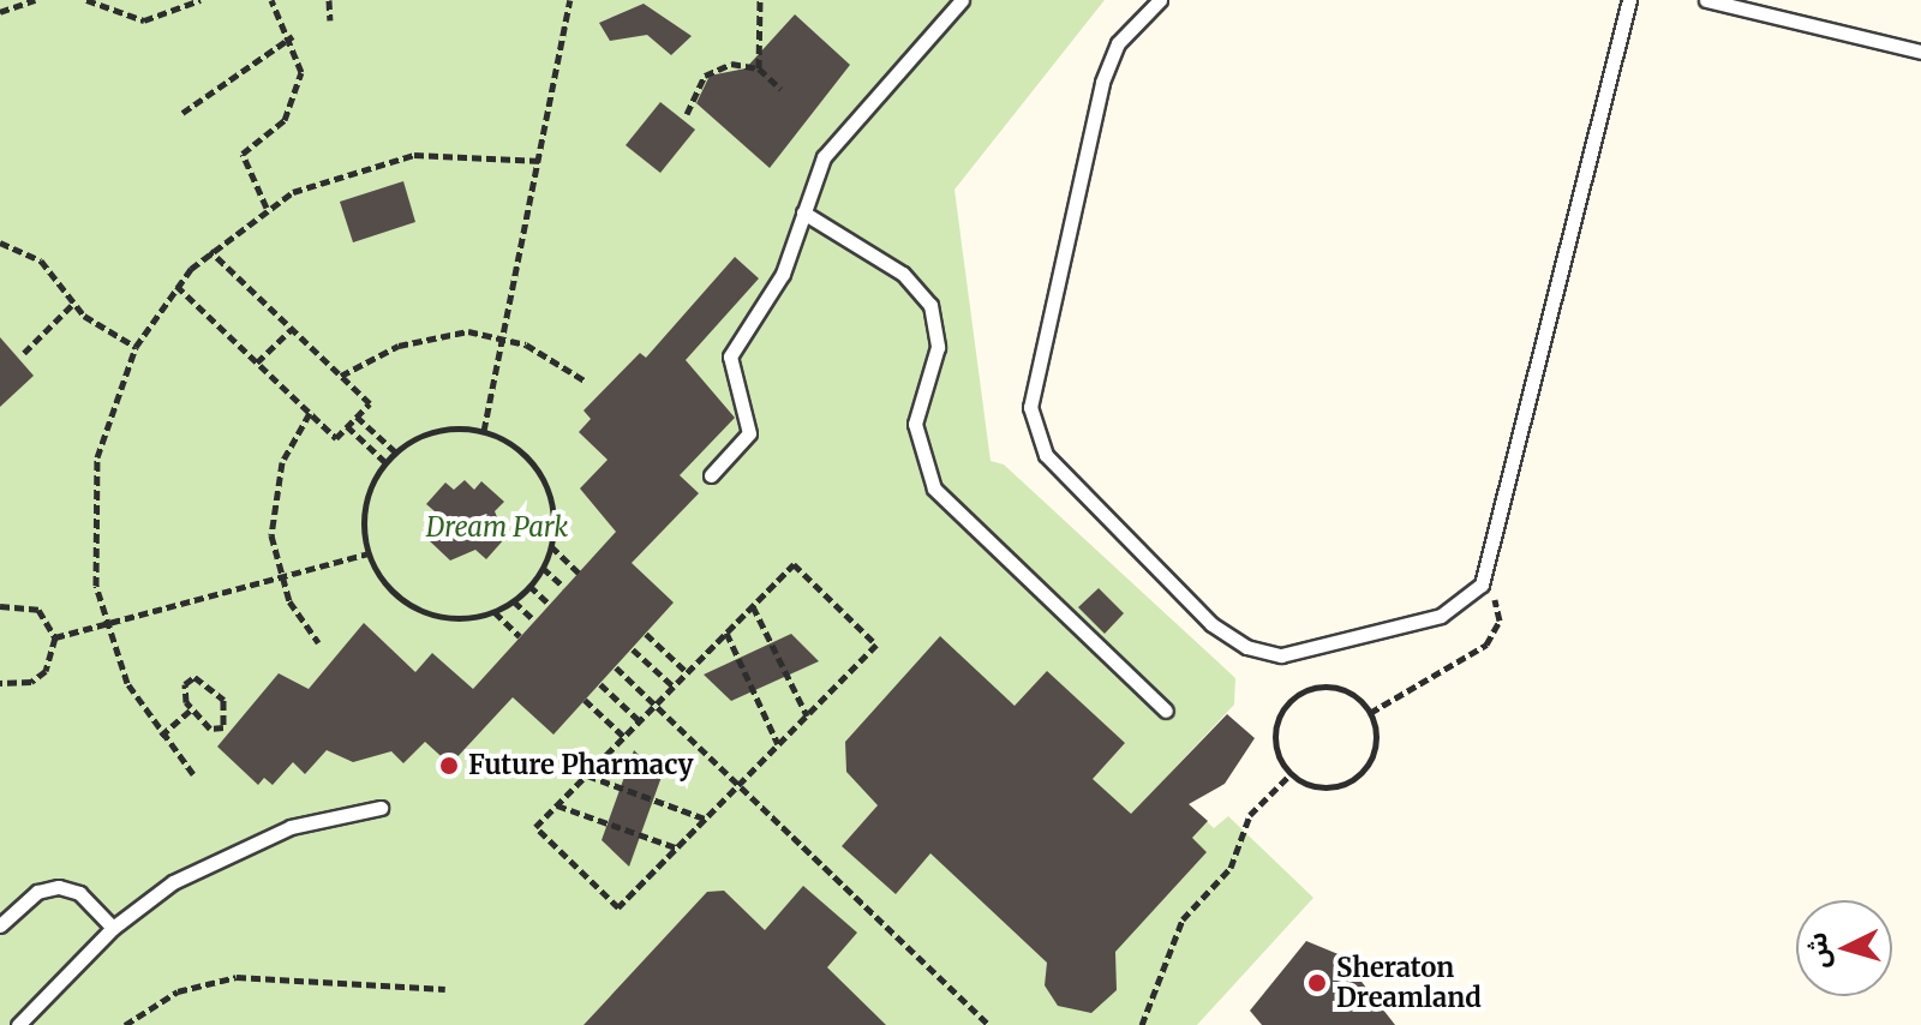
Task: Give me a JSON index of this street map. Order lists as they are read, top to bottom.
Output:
{
  "parks": ["Dream Park"],
  "places": ["Future Pharmacy", "Sheraton Dreamland"],
  "north": "left"
}
